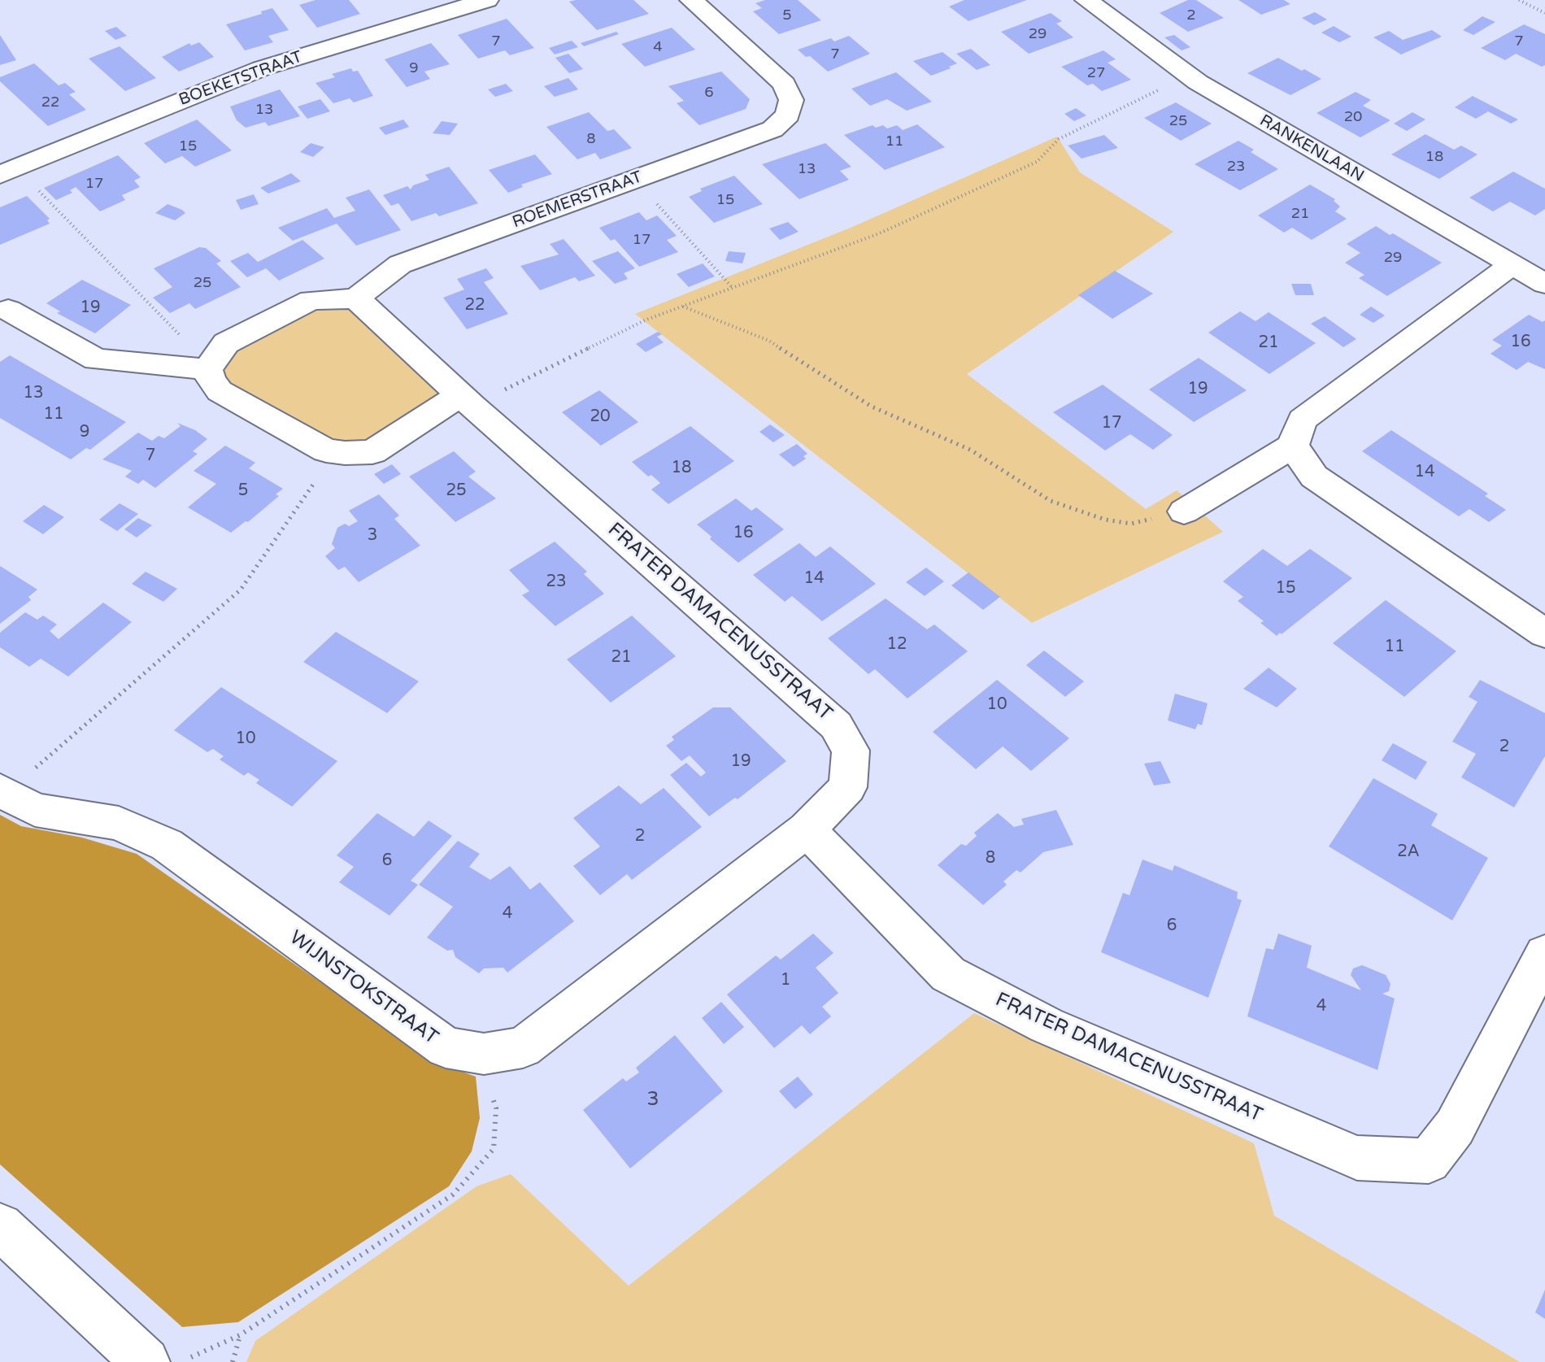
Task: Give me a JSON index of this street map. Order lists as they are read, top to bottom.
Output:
{
  "streets": {
    "street": [
      "BOEKETSTRAAT",
      "RANKENLAAN",
      "ROEMERSTRAAT",
      "FRATER DAMACENUSSTRAAT",
      "WIJNSTOKSTRAAT"
    ]
  },
  "crossings": [
    ["FRATER DAMACENUSSTRAAT", "WIJNSTOKSTRAAT"]
  ],
  "house_numbers": [
    "5",
    "2",
    "29",
    "7",
    "7",
    "4",
    "7",
    "9",
    "27",
    "6",
    "22",
    "13",
    "20",
    "25",
    "8",
    "11",
    "15",
    "18",
    "23",
    "13",
    "17",
    "15",
    "21",
    "17",
    "29",
    "25",
    "22",
    "19",
    "16",
    "21",
    "19",
    "13",
    "11",
    "20",
    "17",
    "9",
    "7",
    "18",
    "14",
    "5",
    "25",
    "16",
    "3",
    "14",
    "23",
    "15",
    "12",
    "11",
    "21",
    "10",
    "10",
    "2",
    "19",
    "2",
    "2A",
    "8",
    "6",
    "4",
    "6",
    "1",
    "4",
    "3"
  ]
}
